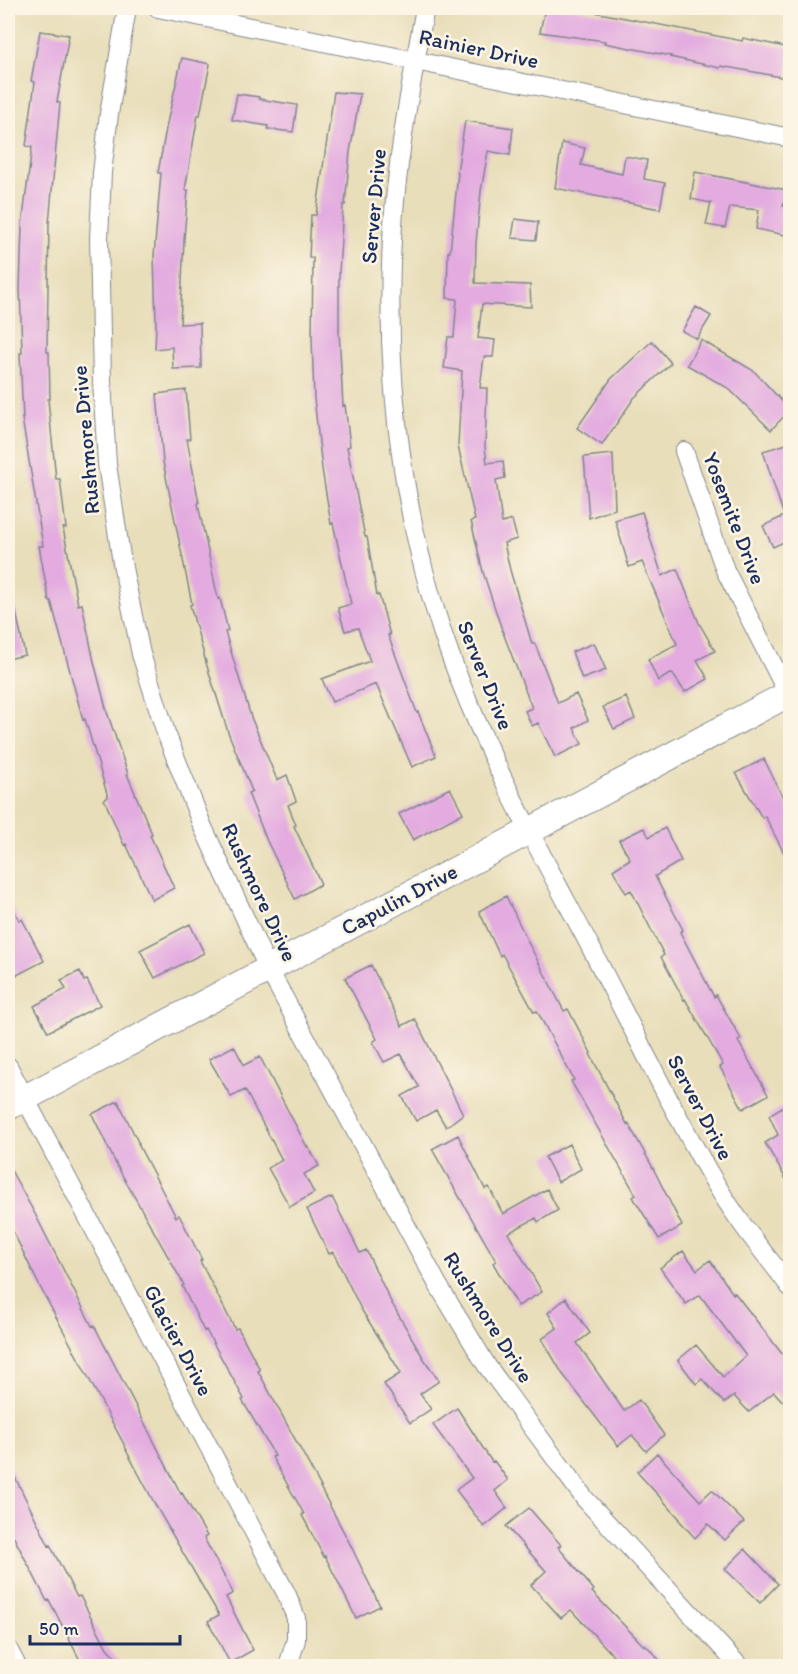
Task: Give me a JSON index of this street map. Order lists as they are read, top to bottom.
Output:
{
  "streets": {
    "street": [
      "Rainier Drive",
      "Server Drive",
      "Rushmore Drive",
      "Yosemite Drive",
      "Capulin Drive",
      "Glacier Drive"
    ]
  },
  "crossings": [
    ["Rainier Drive", "Server Drive"],
    ["Server Drive", "Capulin Drive"],
    ["Rushmore Drive", "Capulin Drive"],
    ["Yosemite Drive", "Capulin Drive"],
    ["Capulin Drive", "Glacier Drive"]
  ],
  "scale_bar": "50 m"
}
